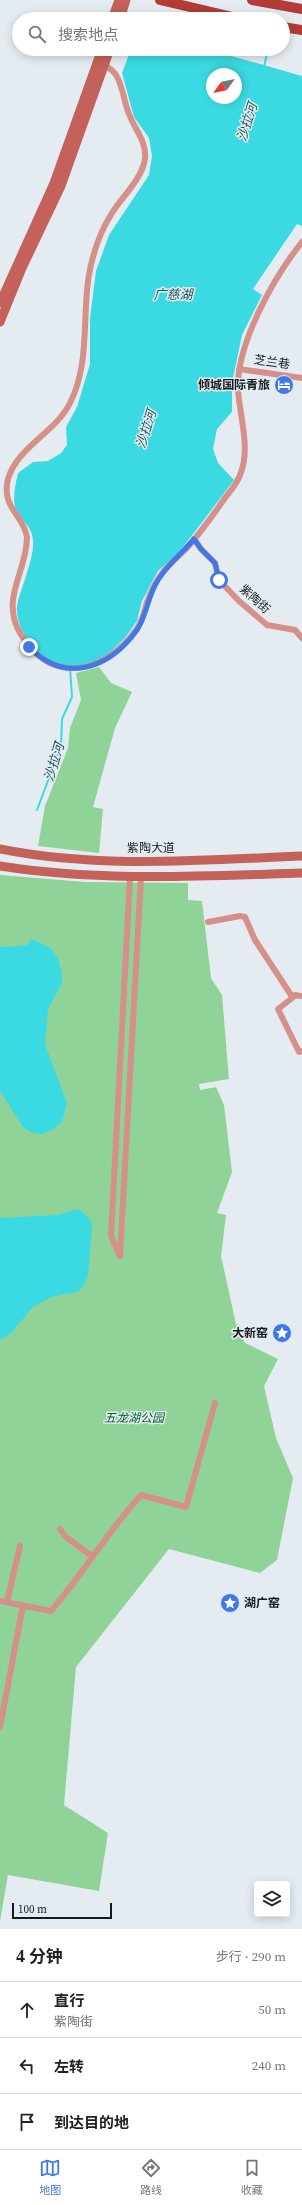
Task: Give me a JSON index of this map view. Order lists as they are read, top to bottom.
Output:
{
  "streets": {
    "street": ["芝兰巷", "紫陶街", "紫陶大道"]
  },
  "water": ["沙拉河", "广慈湖"],
  "parks": ["五龙湖公园"],
  "places": {
    "hotel": ["倾城国际青旅"],
    "place": ["大新窑", "湖广窑"]
  },
  "scale_bar": "100 m",
  "north": "bottom left",
  "page": {
    "search": "搜索地点",
    "scale": "100 m",
    "heading": ["4 分钟", "步行 · 290 m"],
    "list": [
      ["直行", "紫陶街", "50 m"],
      ["左转", "240 m"],
      "到达目的地"
    ],
    "nav": ["地图", "路线", "收藏"]
  }
}
